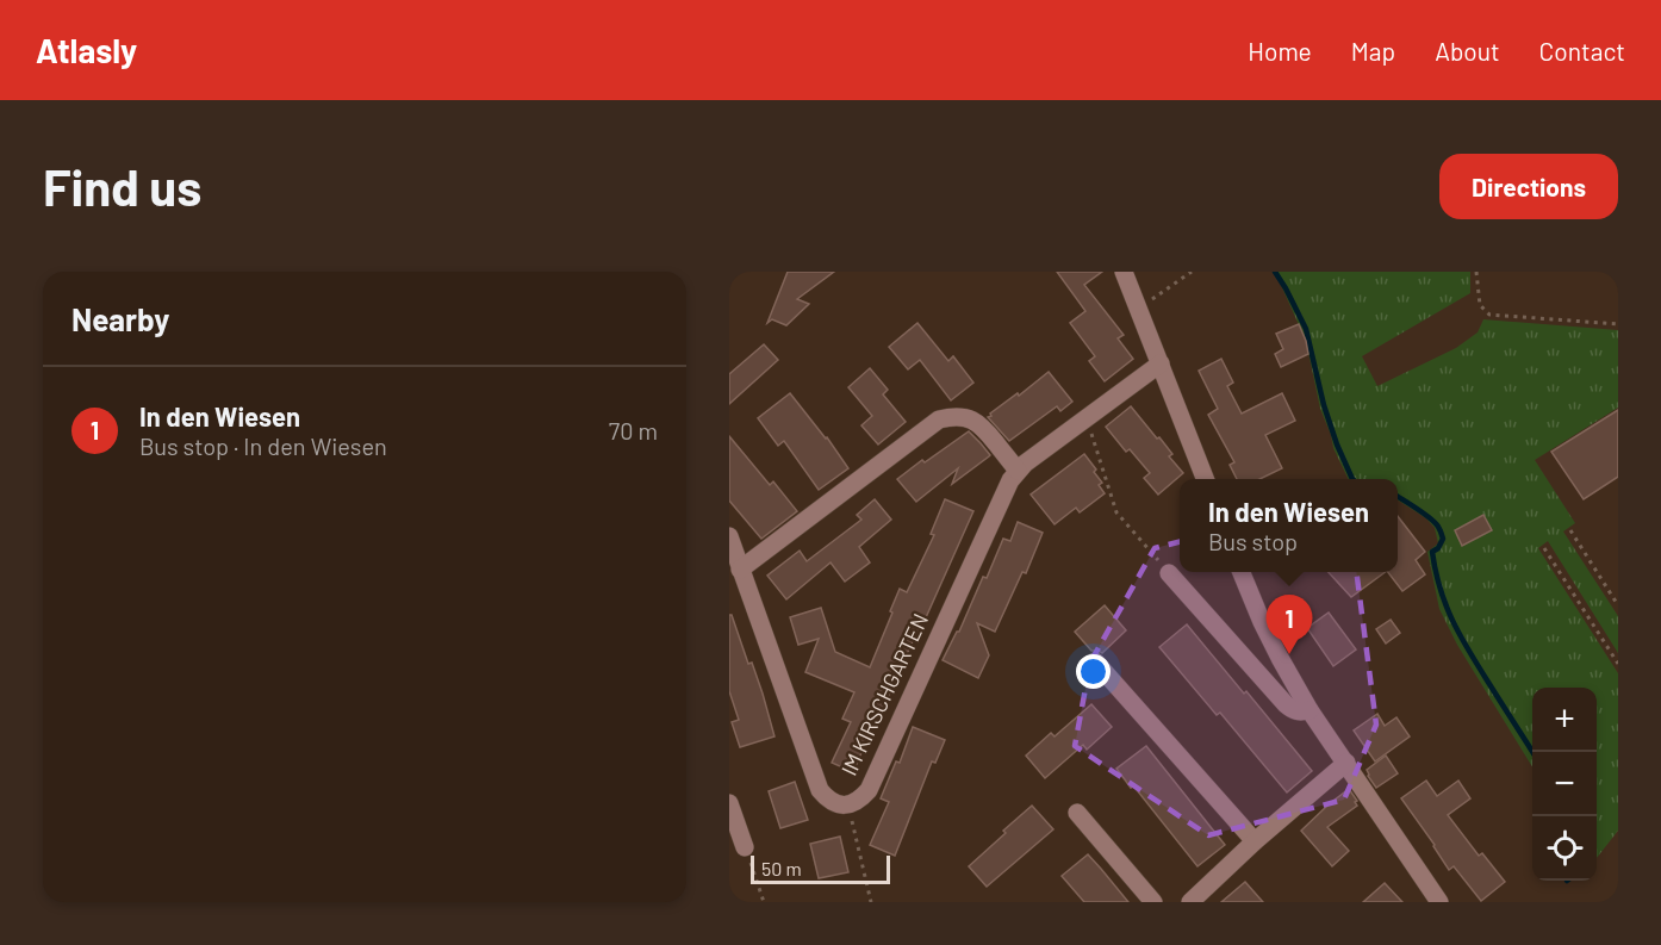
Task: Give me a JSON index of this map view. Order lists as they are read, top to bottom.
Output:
{
  "streets": {
    "street": ["IM KIRSCHGARTEN"]
  },
  "scale_bar": "50 m",
  "page": {
    "header": "Atlasly",
    "nav": [
      "Home",
      "Map",
      "About",
      "Contact"
    ],
    "buttons": "Directions",
    "title": "Find us",
    "heading": "Nearby",
    "list": [
      {
        "mark": "1",
        "name": "In den Wiesen",
        "note": "Bus stop · In den Wiesen",
        "value": "70 m"
      }
    ],
    "popup": ["In den Wiesen", "Bus stop"],
    "pins": "1",
    "map_buttons": ["+", "−"],
    "scale": "50 m"
  }
}
